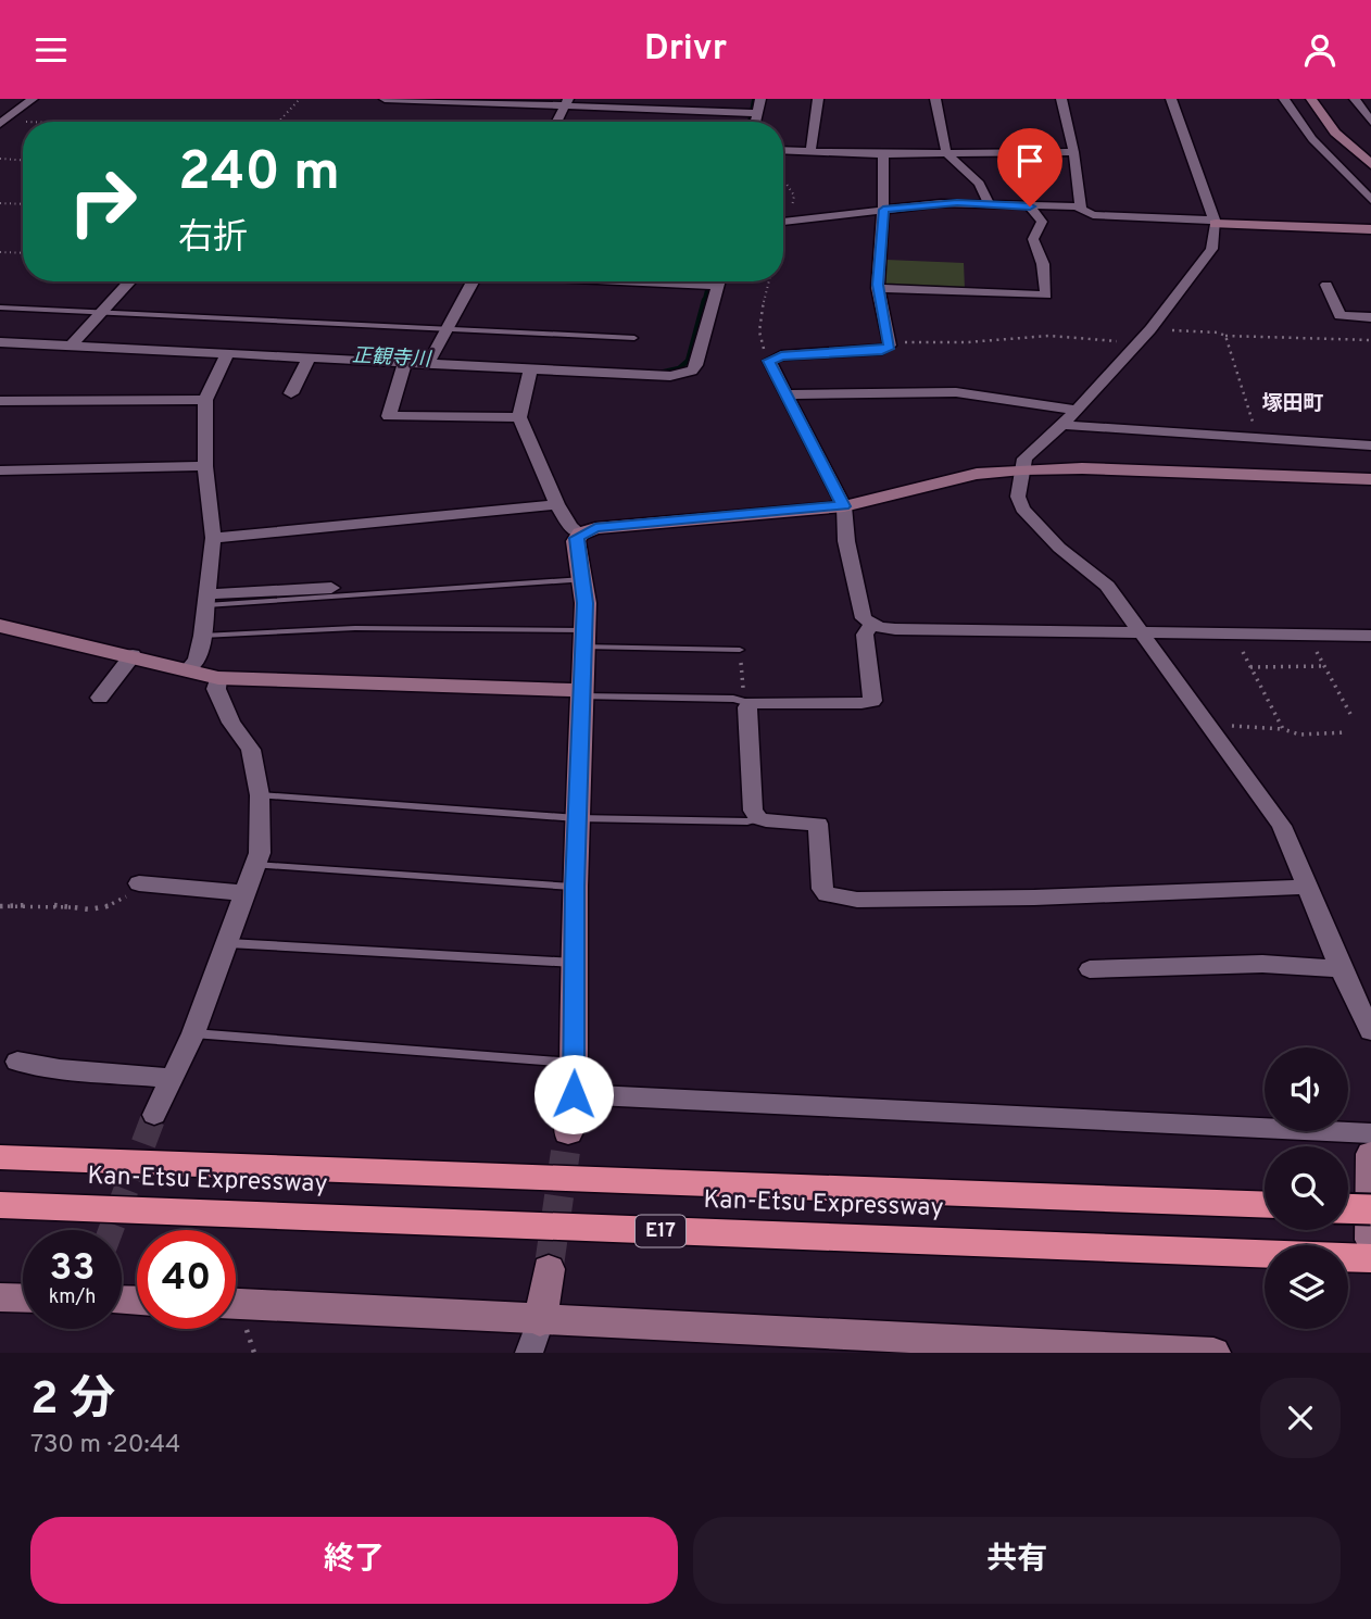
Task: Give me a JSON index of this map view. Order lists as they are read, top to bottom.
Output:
{
  "streets": {
    "highway": ["Kan-Etsu Expressway", "E17"]
  },
  "districts": ["塚田町"],
  "water": ["正観寺川"],
  "page": {
    "header": "Drivr",
    "turn": ["240 m", "右折"],
    "speed": "33 km/h",
    "limit": "40",
    "heading": ["2 分", "730 m · 20:44"],
    "buttons": ["終了", "共有"]
  }
}
